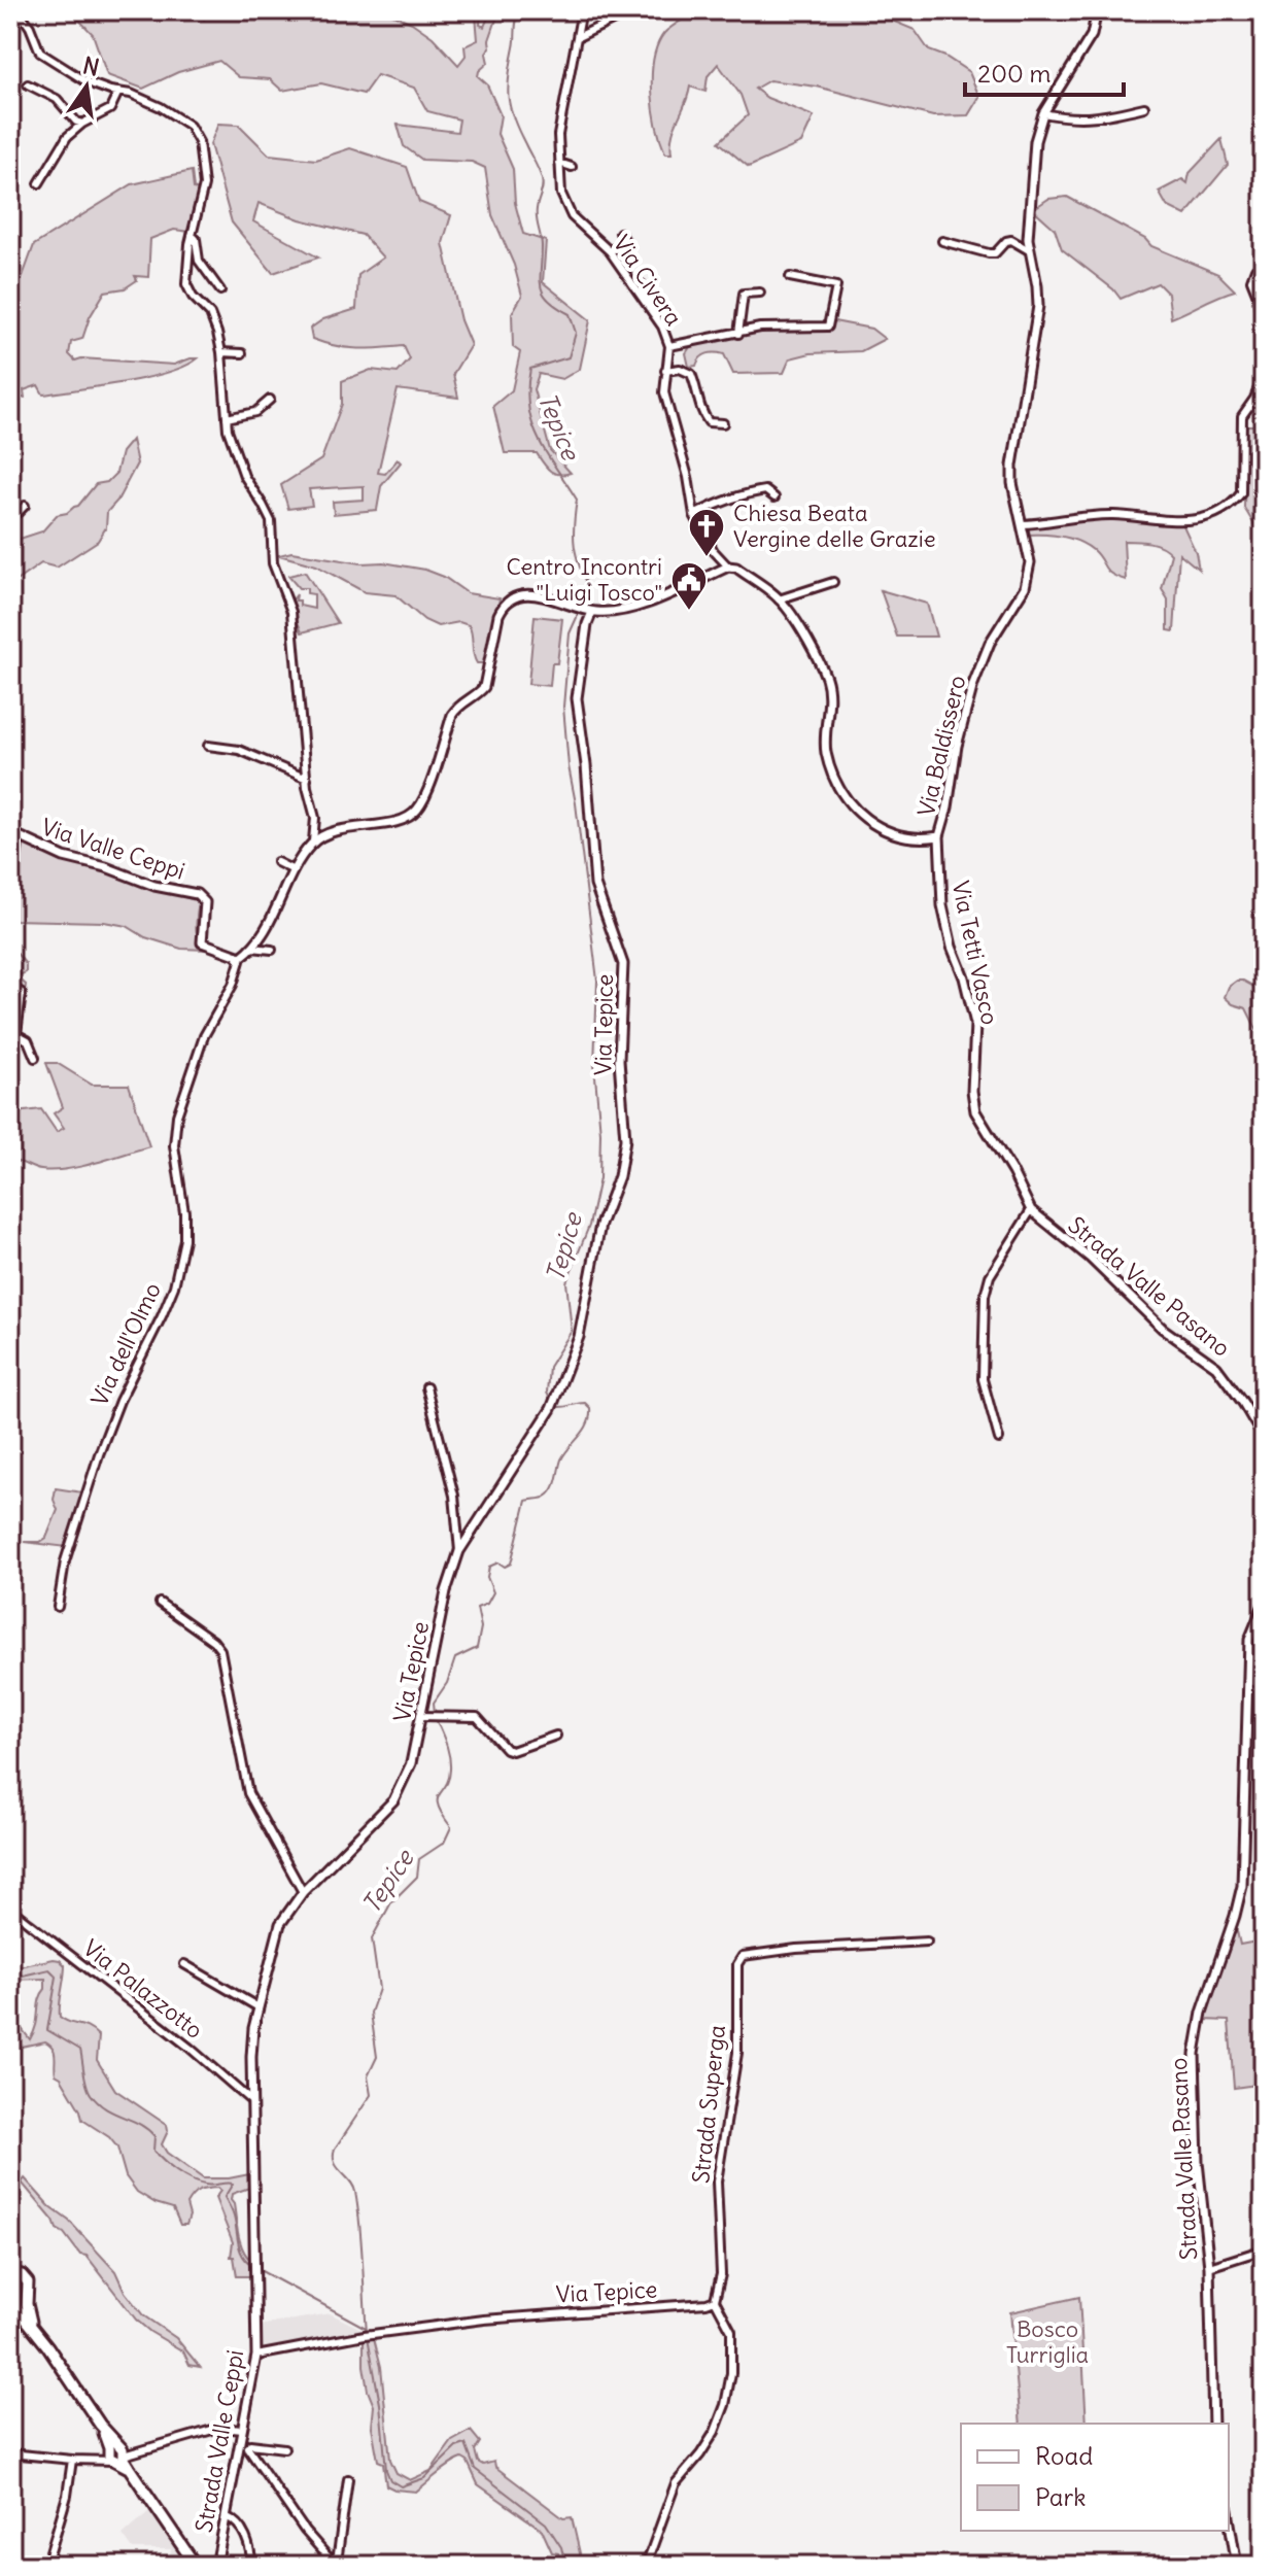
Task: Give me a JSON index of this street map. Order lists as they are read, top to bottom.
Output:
{
  "streets": {
    "street": [
      "Via Civera",
      "Via Baldissero",
      "Via Valle Ceppi",
      "Via Tetti Vasco",
      "Via Tepice",
      "Strada Valle Pasano",
      "Via dell'Olmo",
      "Via Palazzotto",
      "Strada Superga",
      "Strada Valle Ceppi"
    ]
  },
  "crossings": [
    ["Via Baldissero", "Via Tetti Vasco"],
    ["Via Valle Ceppi", "Via dell'Olmo"],
    ["Via Tetti Vasco", "Strada Valle Pasano"],
    ["Via Tepice", "Via Palazzotto"],
    ["Via Tepice", "Strada Superga"],
    ["Via Tepice", "Strada Valle Ceppi"]
  ],
  "water": ["Tepice"],
  "parks": ["Bosco Turriglia"],
  "places": {
    "church": ["Chiesa Beata Vergine delle Grazie"],
    "public building": ["Centro Incontri \"Luigi Tosco\""]
  },
  "legend": ["Road", "Park"],
  "scale_bar": "200 m",
  "north": "top"
}
